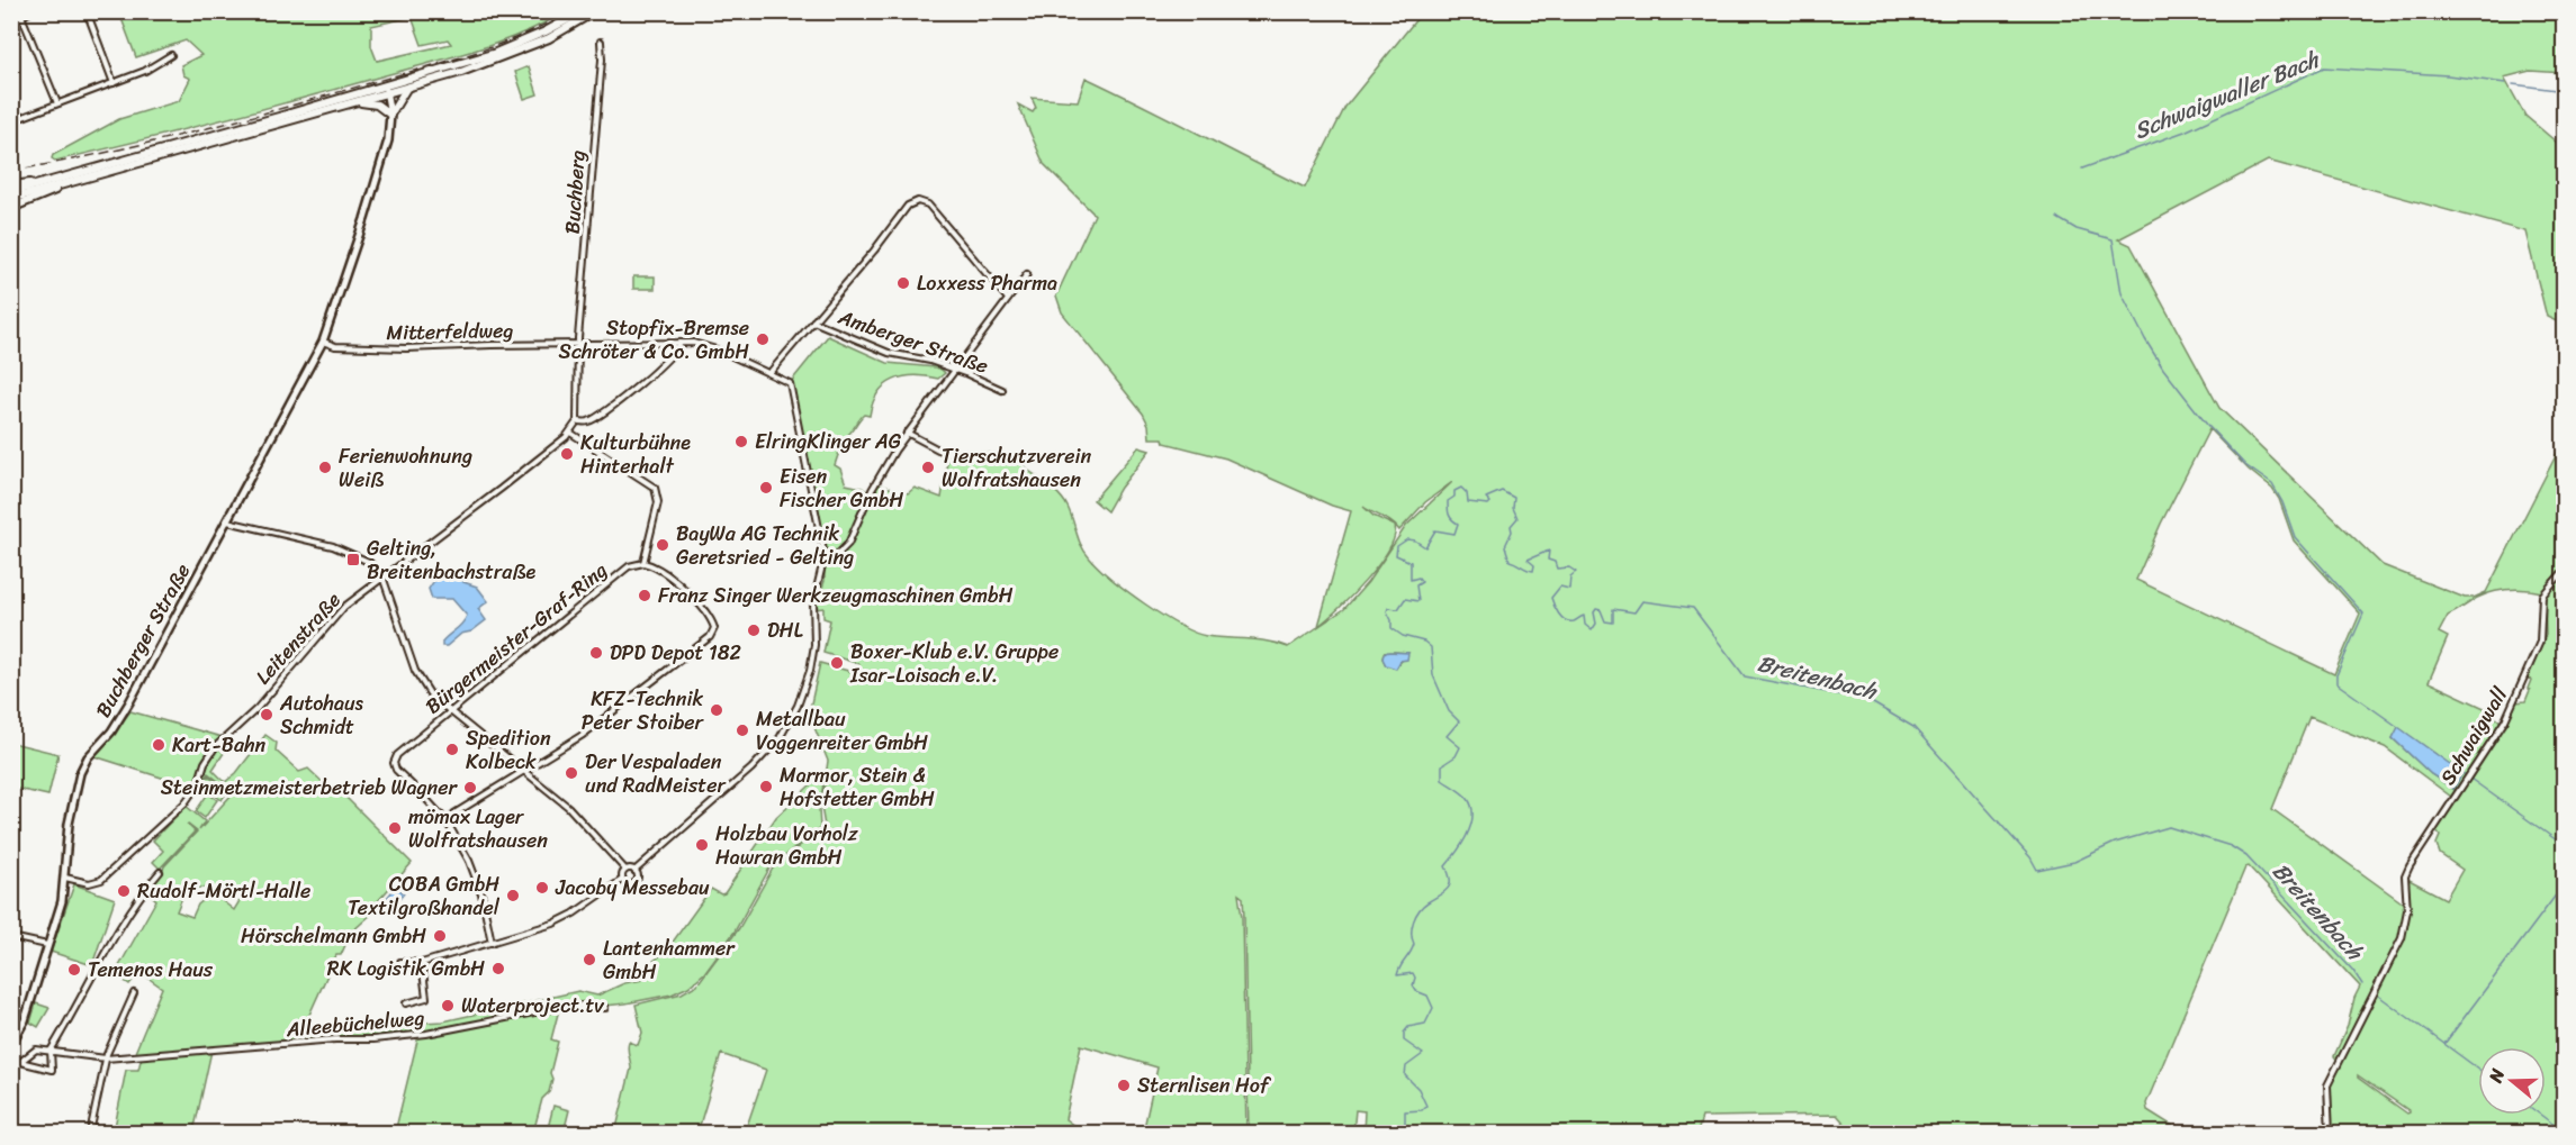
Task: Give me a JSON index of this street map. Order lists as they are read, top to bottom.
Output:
{
  "streets": {
    "street": [
      "Buchberg",
      "Mitterfeldweg",
      "Amberger Straße",
      "Leitenstraße",
      "Bürgermeister-Graf-Ring",
      "Buchberger Straße",
      "Schwaigwall",
      "Alleebüchelweg"
    ]
  },
  "crossings": [
    ["Buchberg", "Mitterfeldweg"],
    ["Mitterfeldweg", "Buchberger Straße"],
    ["Leitenstraße", "Buchberger Straße"]
  ],
  "water": ["Schwaigwaller Bach", "Breitenbach"],
  "places": {
    "other": [
      "Loxxess Pharma",
      "Stopfix-Bremse Schröter & Co. GmbH",
      "ElringKlinger AG",
      "Kulturbühne Hinterhalt",
      "Ferienwohnung Weiß",
      "Tierschutzverein Wolfratshausen",
      "Eisen Fischer GmbH",
      "BayWa AG Technik Geretsried - Gelting",
      "Franz Singer Werkzeugmaschinen GmbH",
      "DHL",
      "DPD Depot 182",
      "Boxer-Klub e.V. Gruppe Isar-Loisach e.V.",
      "KFZ-Technik Peter Stoiber",
      "Autohaus Schmidt",
      "Metallbau Voggenreiter GmbH",
      "Kart-Bahn",
      "Spedition Kolbeck",
      "Der Vespaladen und RadMeister",
      "Marmor, Stein & Hofstetter GmbH",
      "Steinmetzmeisterbetrieb Wagner",
      "mömax Lager Wolfratshausen",
      "Holzbau Vorholz Hawran GmbH",
      "Jacoby Messebau",
      "Rudolf-Mörtl-Halle",
      "COBA GmbH Textilgroßhandel",
      "Hörschelmann GmbH",
      "Lantenhammer GmbH",
      "RK Logistik GmbH",
      "Temenos Haus",
      "Waterproject.tv",
      "Sternlisen Hof"
    ],
    "transit": ["Gelting, Breitenbachstraße"]
  },
  "north": "left"
}
